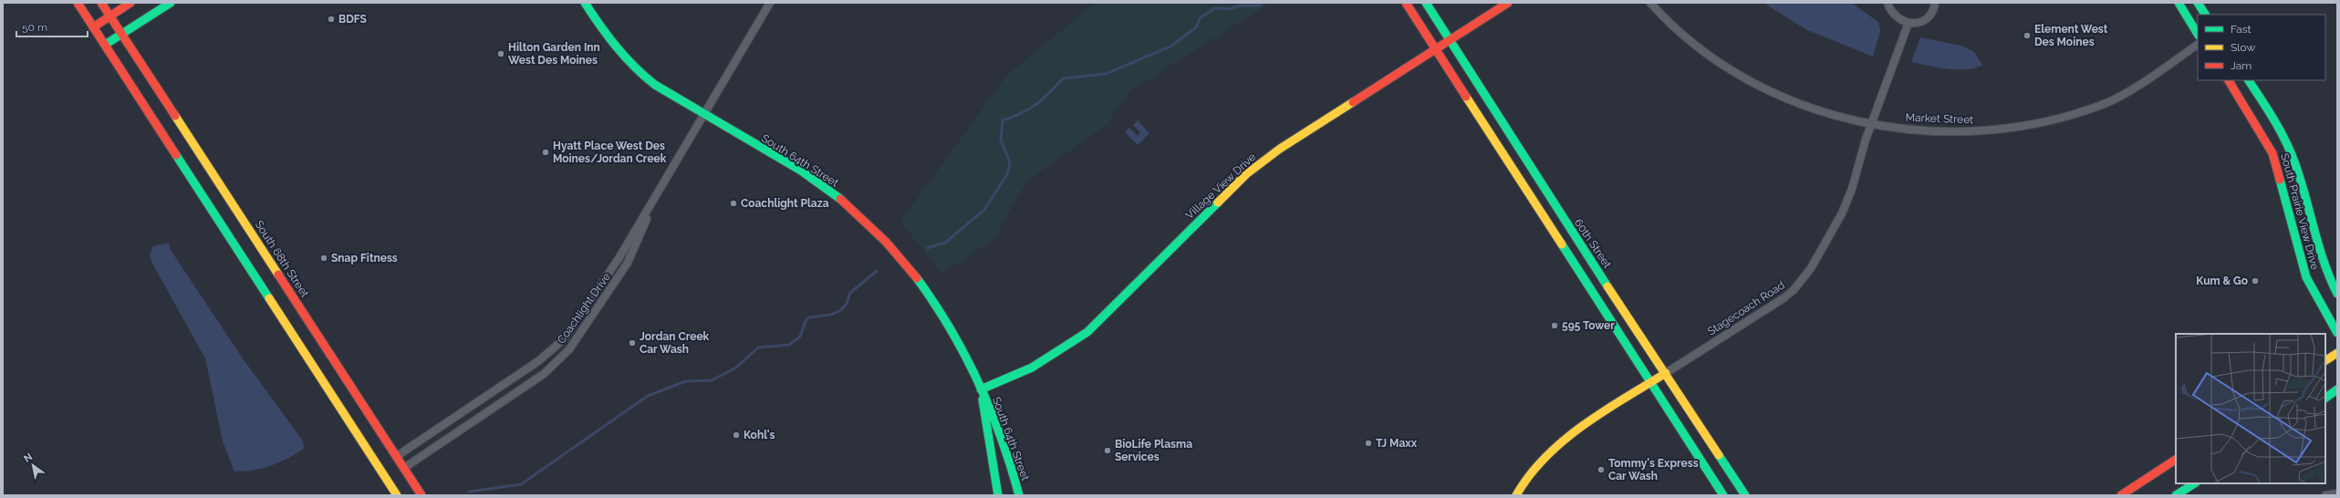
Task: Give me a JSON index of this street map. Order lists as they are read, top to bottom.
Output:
{
  "streets": {
    "street": [
      "Market Street",
      "South 64th Street",
      "Village View Drive",
      "South Prairie View Drive",
      "60th Street",
      "South 68th Street",
      "Coachlight Drive",
      "Stagecoach Road"
    ]
  },
  "crossings": [
    ["Market Street", "Stagecoach Road"],
    ["South 64th Street", "Village View Drive"],
    ["South 64th Street", "Coachlight Drive"],
    ["Village View Drive", "60th Street"],
    ["60th Street", "Stagecoach Road"],
    ["South 68th Street", "Coachlight Drive"]
  ],
  "places": [
    "BDFS",
    "Element West Des Moines",
    "Hilton Garden Inn West Des Moines",
    "Hyatt Place West Des Moines/Jordan Creek",
    "Coachlight Plaza",
    "Snap Fitness",
    "Kum & Go",
    "595 Tower",
    "Jordan Creek Car Wash",
    "Kohl's",
    "TJ Maxx",
    "BioLife Plasma Services",
    "Tommy's Express Car Wash"
  ],
  "legend": ["Fast", "Slow", "Jam"],
  "scale_bar": "50 m",
  "north": "top left"
}
